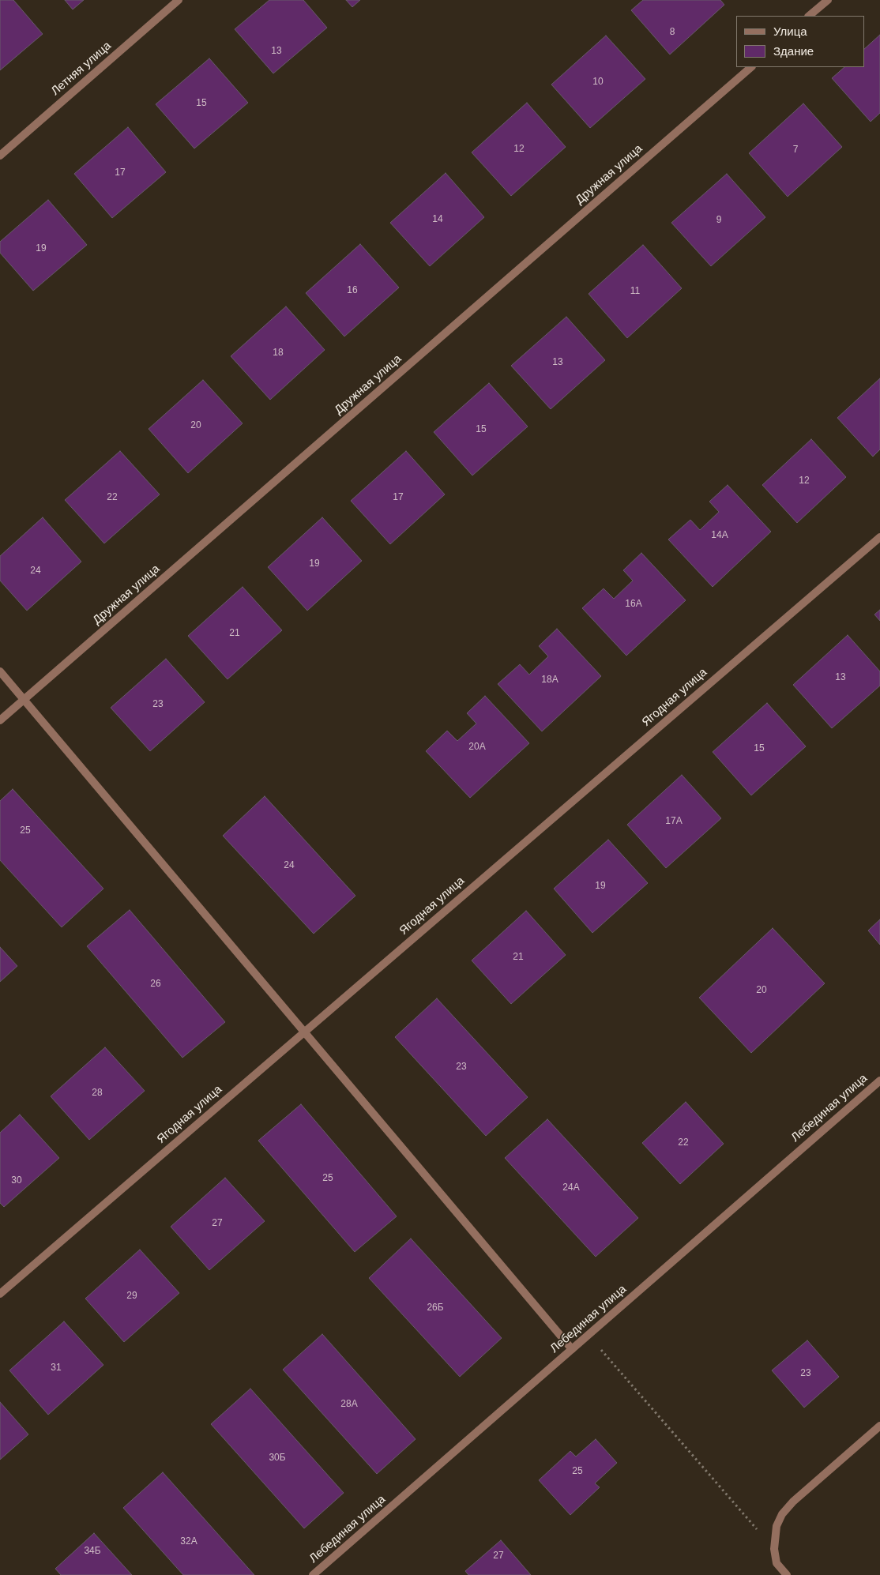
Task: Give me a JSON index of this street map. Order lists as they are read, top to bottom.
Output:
{
  "streets": {
    "street": [
      "Летняя улица",
      "Дружная улица",
      "Ягодная улица",
      "Лебединая улица"
    ]
  },
  "house_numbers": [
    "8",
    "13",
    "10",
    "15",
    "12",
    "7",
    "17",
    "14",
    "9",
    "19",
    "16",
    "11",
    "18",
    "13",
    "20",
    "15",
    "12",
    "22",
    "17",
    "14А",
    "19",
    "24",
    "16А",
    "21",
    "13",
    "18А",
    "23",
    "20А",
    "15",
    "17А",
    "25",
    "24",
    "19",
    "21",
    "26",
    "20",
    "23",
    "28",
    "22",
    "25",
    "30",
    "24А",
    "27",
    "29",
    "26Б",
    "31",
    "23",
    "28А",
    "30Б",
    "25",
    "32А",
    "34Б",
    "27"
  ],
  "legend": ["Улица", "Здание"]
}
